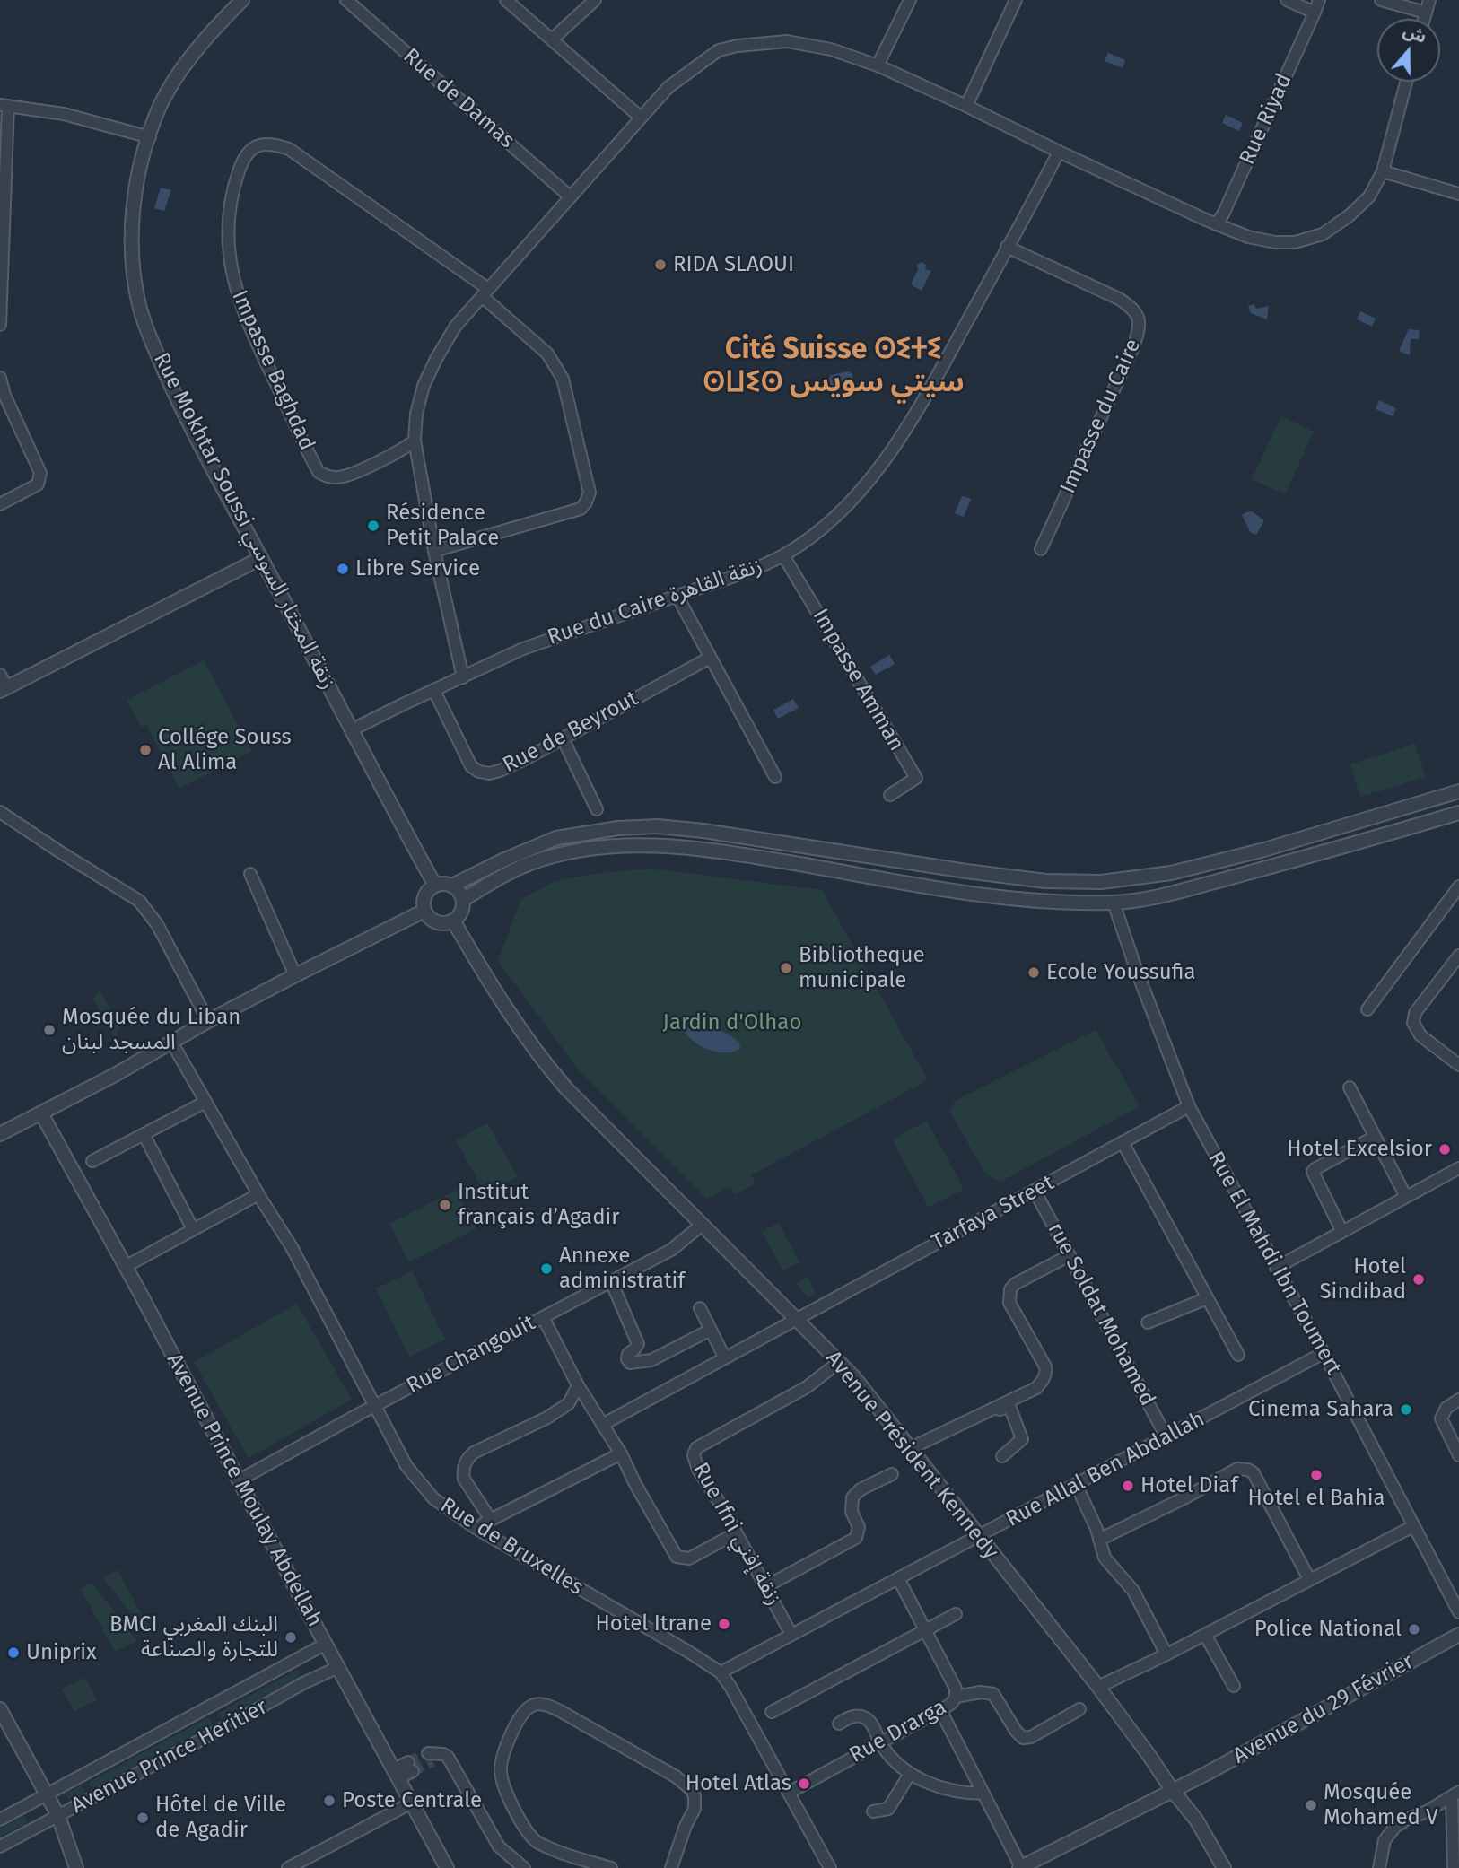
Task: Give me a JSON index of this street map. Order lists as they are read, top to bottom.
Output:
{
  "streets": {
    "street": [
      "Rue de Damas",
      "Rue Riyad",
      "Impasse Baghdad",
      "Impasse du Caire",
      "Rue Mokhtar Soussi زنقة المختار السوسي",
      "Rue du Caire زنقة القاهرة",
      "Impasse Amman",
      "Rue de Beyrout",
      "Tarfaya Street",
      "Rue El Mahdi Ibn Toumert",
      "rue Soldat Mohamed",
      "Rue Changouit",
      "Avenue Président Kennedy",
      "Rue Allal Ben Abdallah",
      "Avenue Prince Moulay Abdellah",
      "Rue Ifni زنقة إفني",
      "Rue de Bruxelles",
      "Avenue du 29 Février",
      "Rue Drarga",
      "Avenue Prince Heritier"
    ]
  },
  "crossings": [
    ["Impasse du Caire", "Rue du Caire زنقة القاهرة"],
    ["Rue Mokhtar Soussi زنقة المختار السوسي", "Rue du Caire زنقة القاهرة"],
    ["Rue Mokhtar Soussi زنقة المختار السوسي", "Avenue Président Kennedy"],
    ["Rue du Caire زنقة القاهرة", "Impasse Amman"],
    ["Rue du Caire زنقة القاهرة", "Rue de Beyrout"],
    ["Tarfaya Street", "Rue El Mahdi Ibn Toumert"],
    ["Tarfaya Street", "rue Soldat Mohamed"],
    ["Tarfaya Street", "Avenue Président Kennedy"],
    ["Rue El Mahdi Ibn Toumert", "Rue Allal Ben Abdallah"],
    ["rue Soldat Mohamed", "Rue Allal Ben Abdallah"],
    ["Rue Changouit", "Avenue Président Kennedy"],
    ["Rue Changouit", "Avenue Prince Moulay Abdellah"],
    ["Rue Changouit", "Rue de Bruxelles"],
    ["Avenue Président Kennedy", "Rue Allal Ben Abdallah"],
    ["Avenue Président Kennedy", "Rue Ifni زنقة إفني"],
    ["Avenue Président Kennedy", "Avenue du 29 Février"],
    ["Rue Allal Ben Abdallah", "Rue Ifni زنقة إفني"],
    ["Rue Allal Ben Abdallah", "Rue de Bruxelles"],
    ["Rue Allal Ben Abdallah", "Rue Drarga"],
    ["Avenue Prince Moulay Abdellah", "Avenue Prince Heritier"],
    ["Rue de Bruxelles", "Rue Drarga"]
  ],
  "districts": ["Cité Suisse ⵙⵉⵜⵉ ⵙⵡⵉⵙ سيتي سويس"],
  "parks": ["Jardin d'Olhao"],
  "places": [
    "RIDA SLAOUI",
    "Résidence Petit Palace",
    "Libre Service",
    "Collége Souss Al Alima",
    "Bibliotheque municipale",
    "Ecole Youssufia",
    "Mosquée du Liban المسجد لبنان",
    "Hotel Excelsior",
    "Institut français d’Agadir",
    "Annexe administratif",
    "Hotel Sindibad",
    "Cinema Sahara",
    "Hotel el Bahia",
    "Hotel Diaf",
    "Hotel Itrane",
    "Police National",
    "BMCI البنك المغربي للتجارة والصناعة",
    "Uniprix",
    "Hotel Atlas",
    "Poste Centrale",
    "Mosquée Mohamed V",
    "Hôtel de Ville de Agadir"
  ],
  "north": "top"
}
